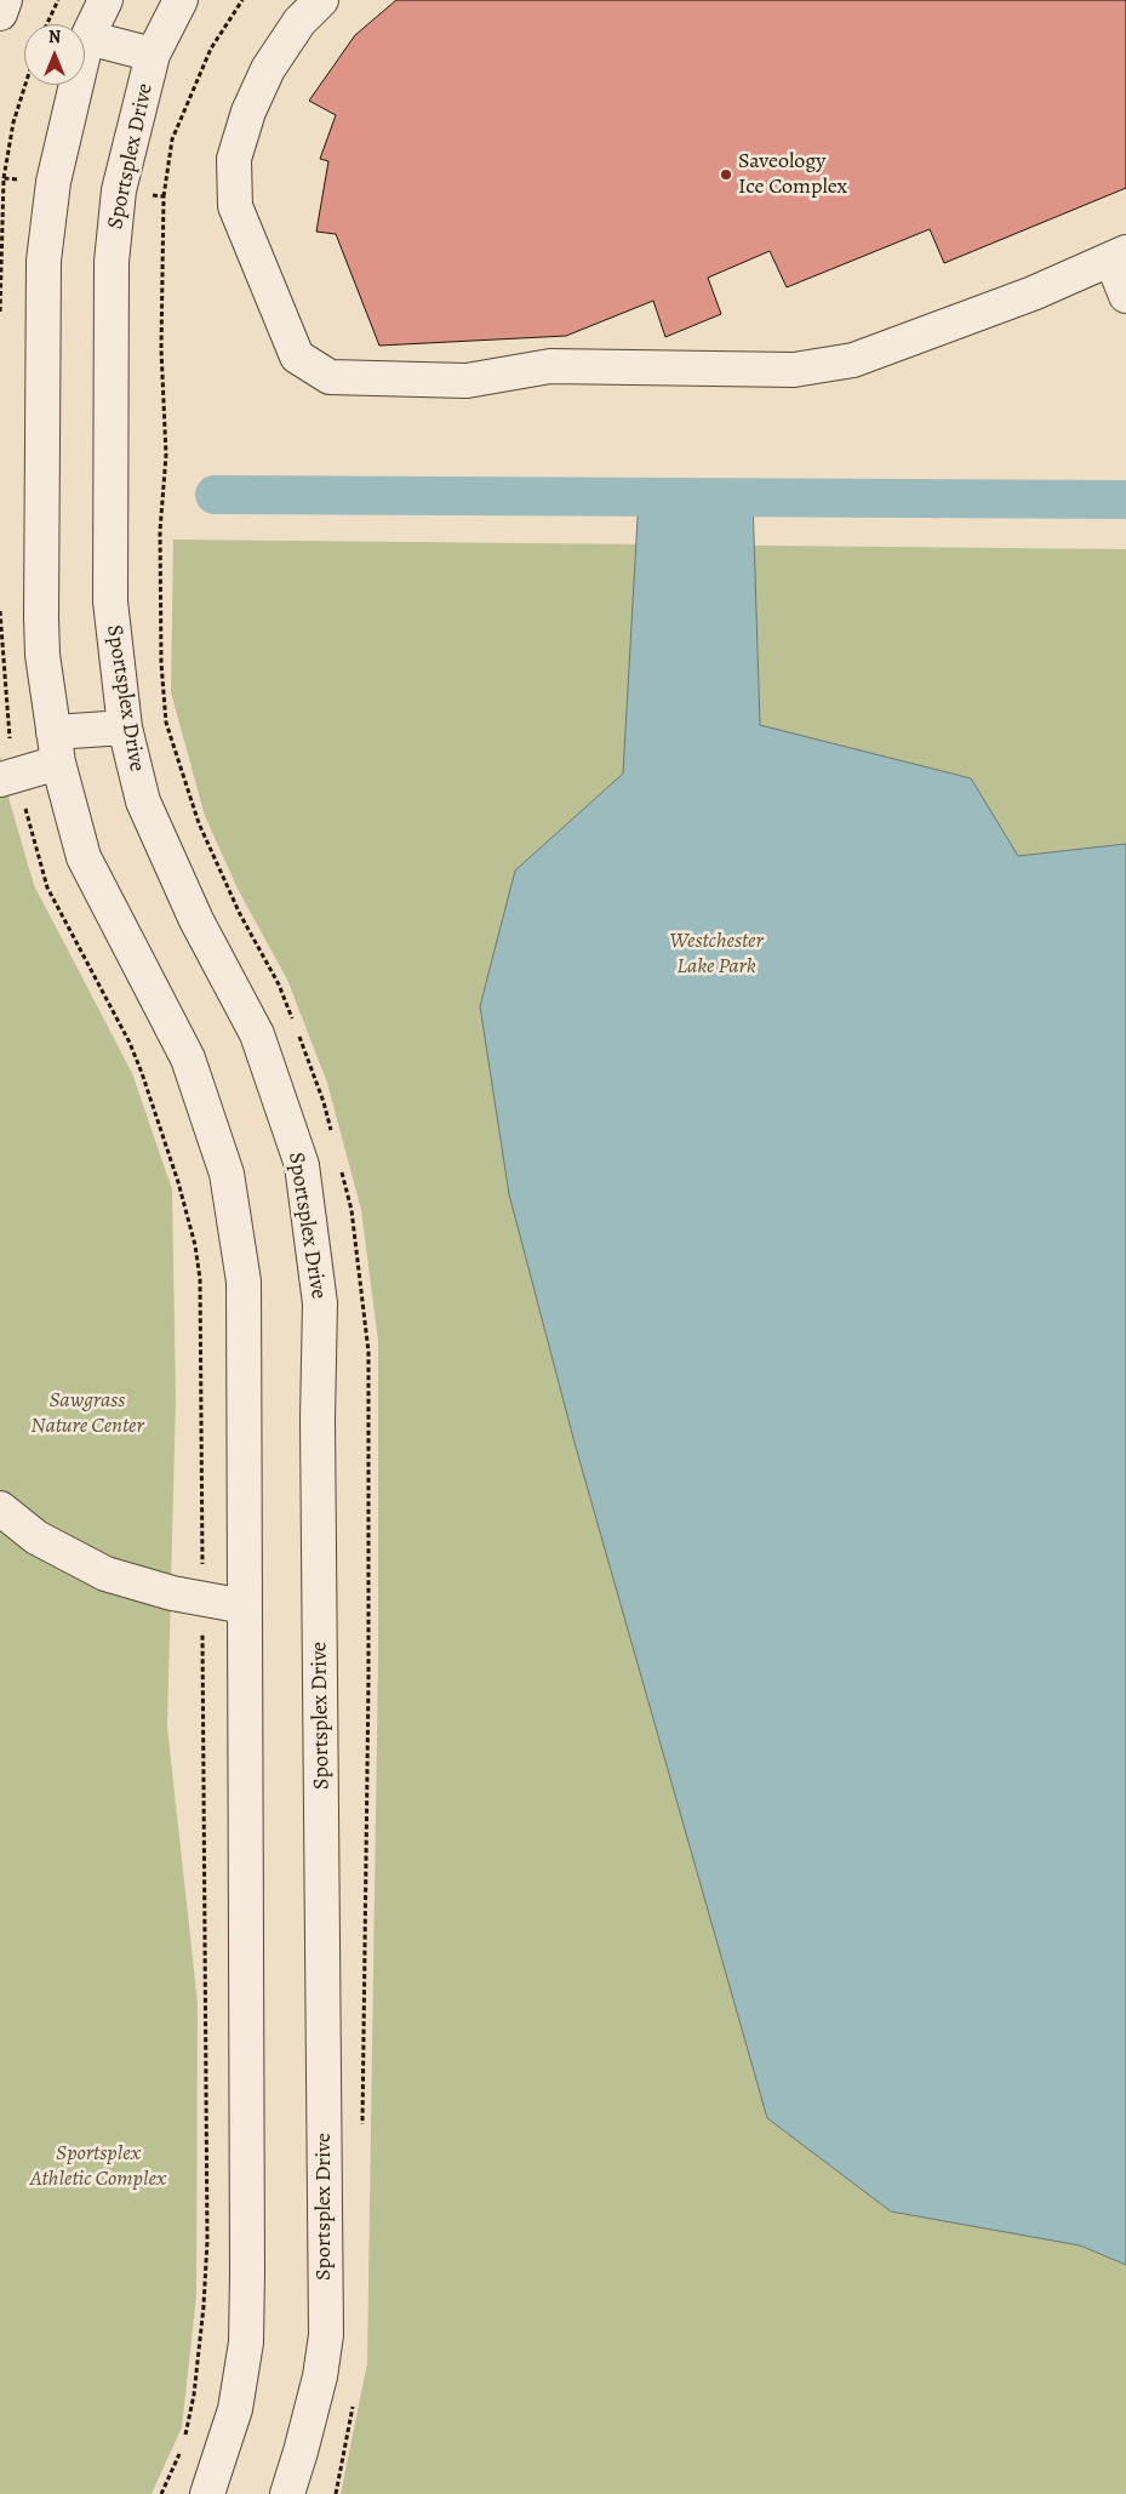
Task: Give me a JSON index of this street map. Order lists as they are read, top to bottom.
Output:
{
  "streets": {
    "street": ["Sportsplex Drive"]
  },
  "parks": ["Westchester Lake Park", "Sawgrass Nature Center", "Sportsplex Athletic Complex"],
  "places": ["Saveology Ice Complex"],
  "north": "top"
}
